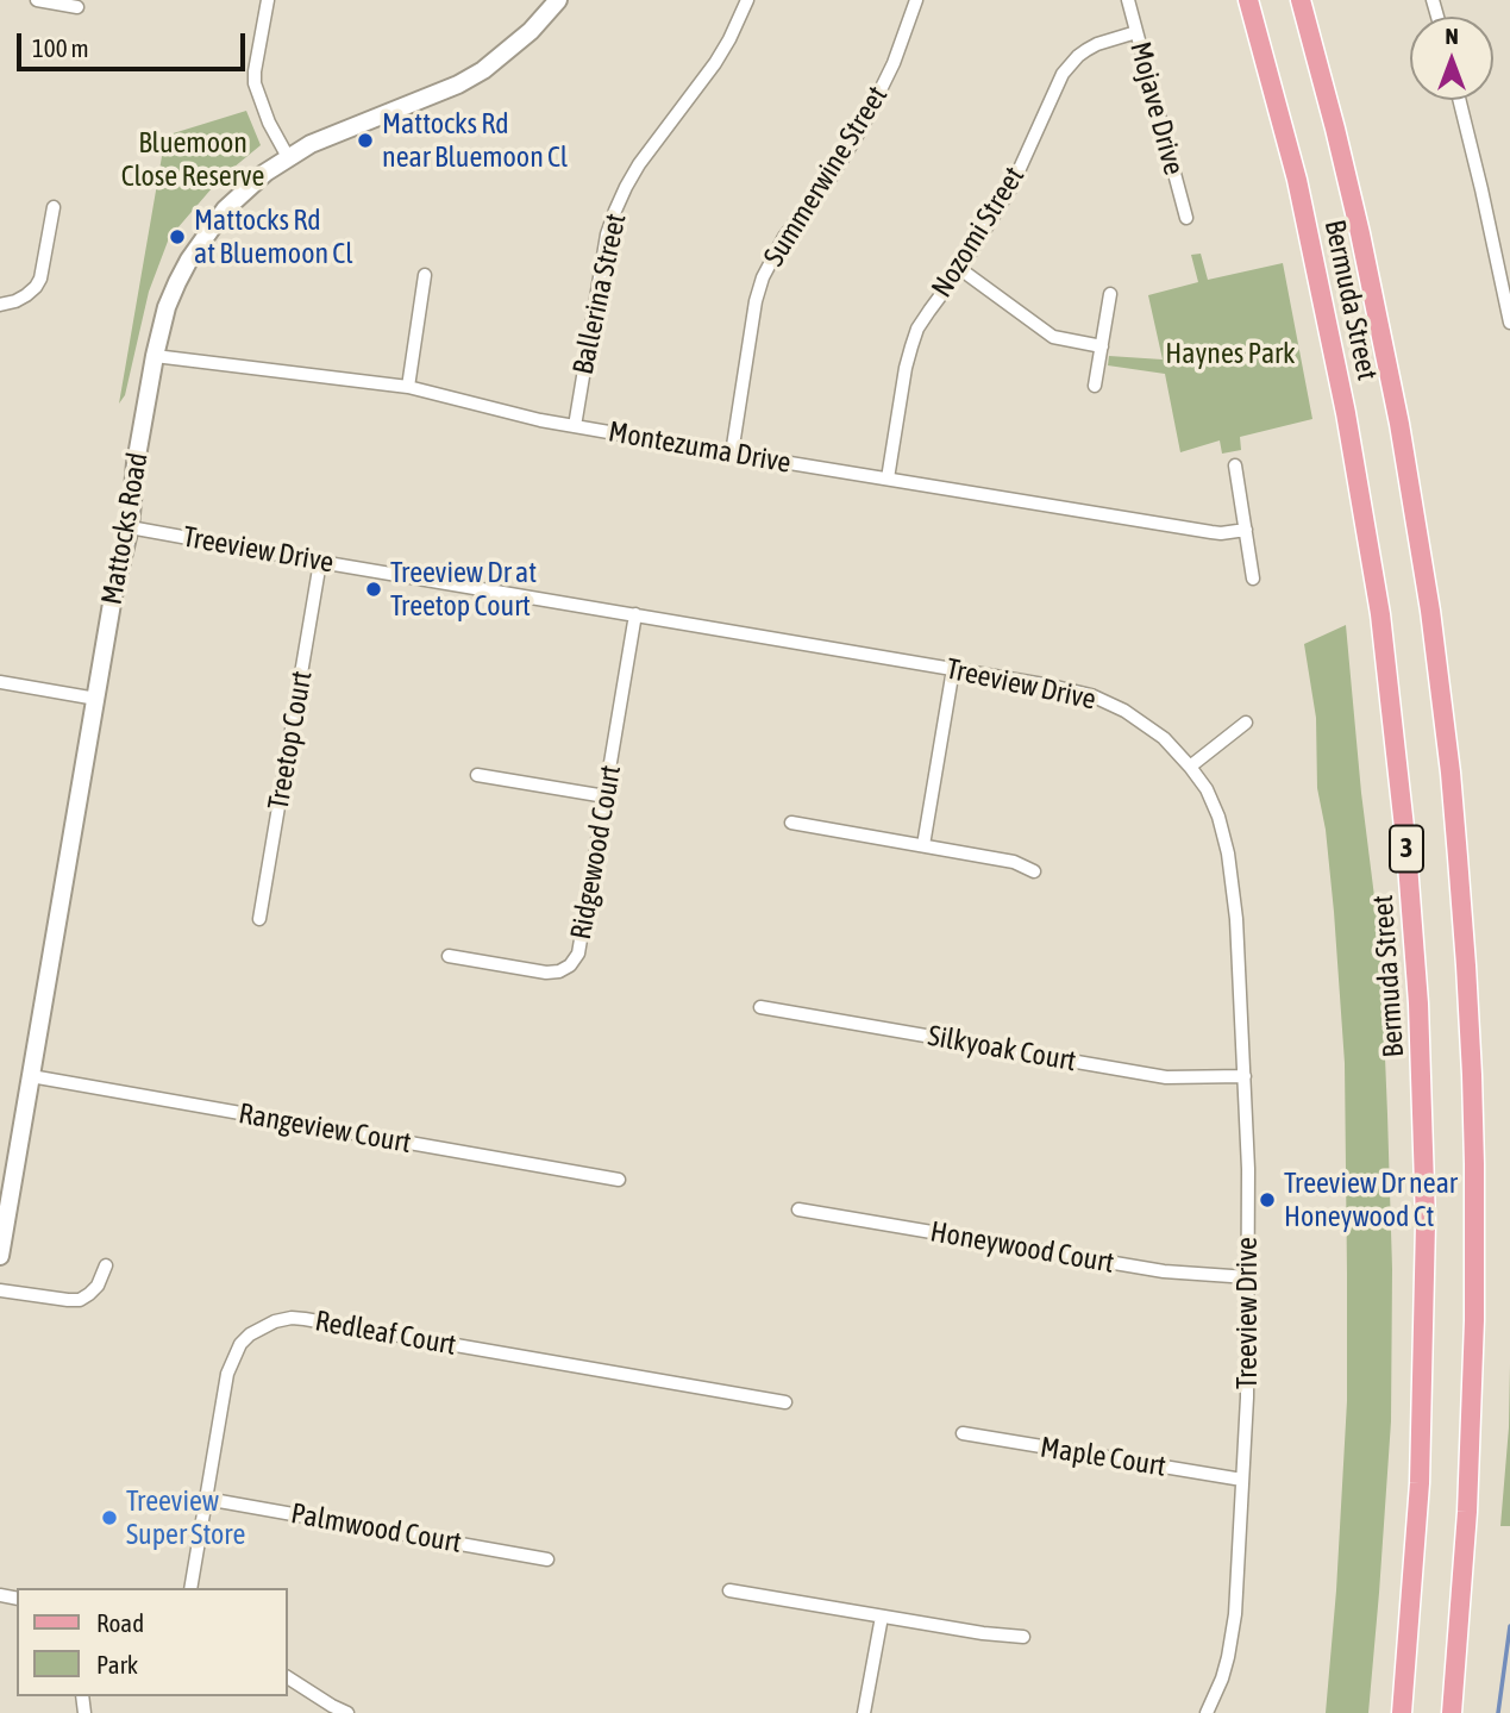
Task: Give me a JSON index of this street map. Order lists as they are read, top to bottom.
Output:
{
  "streets": {
    "main road": ["Bermuda Street", "3"],
    "street": [
      "Mojave Drive",
      "Summerwine Street",
      "Nozomi Street",
      "Ballerina Street",
      "Montezuma Drive",
      "Mattocks Road",
      "Treeview Drive",
      "Treetop Court",
      "Ridgewood Court",
      "Silkyoak Court",
      "Rangeview Court",
      "Honeywood Court",
      "Redleaf Court",
      "Maple Court",
      "Palmwood Court"
    ]
  },
  "crossings": [
    ["Mojave Drive", "Nozomi Street"],
    ["Summerwine Street", "Montezuma Drive"],
    ["Nozomi Street", "Montezuma Drive"],
    ["Ballerina Street", "Montezuma Drive"],
    ["Montezuma Drive", "Mattocks Road"],
    ["Mattocks Road", "Treeview Drive"],
    ["Mattocks Road", "Rangeview Court"],
    ["Treeview Drive", "Treetop Court"],
    ["Treeview Drive", "Ridgewood Court"],
    ["Treeview Drive", "Silkyoak Court"],
    ["Treeview Drive", "Honeywood Court"],
    ["Treeview Drive", "Maple Court"],
    ["Redleaf Court", "Palmwood Court"]
  ],
  "parks": ["Bluemoon Close Reserve", "Haynes Park"],
  "places": [
    "Mattocks Rd near Bluemoon Cl",
    "Mattocks Rd at Bluemoon Cl",
    "Treeview Dr at Treetop Court",
    "Treeview Dr near Honeywood Ct",
    "Treeview Super Store"
  ],
  "legend": ["Road", "Park"],
  "scale_bar": "100 m",
  "north": "top"
}
